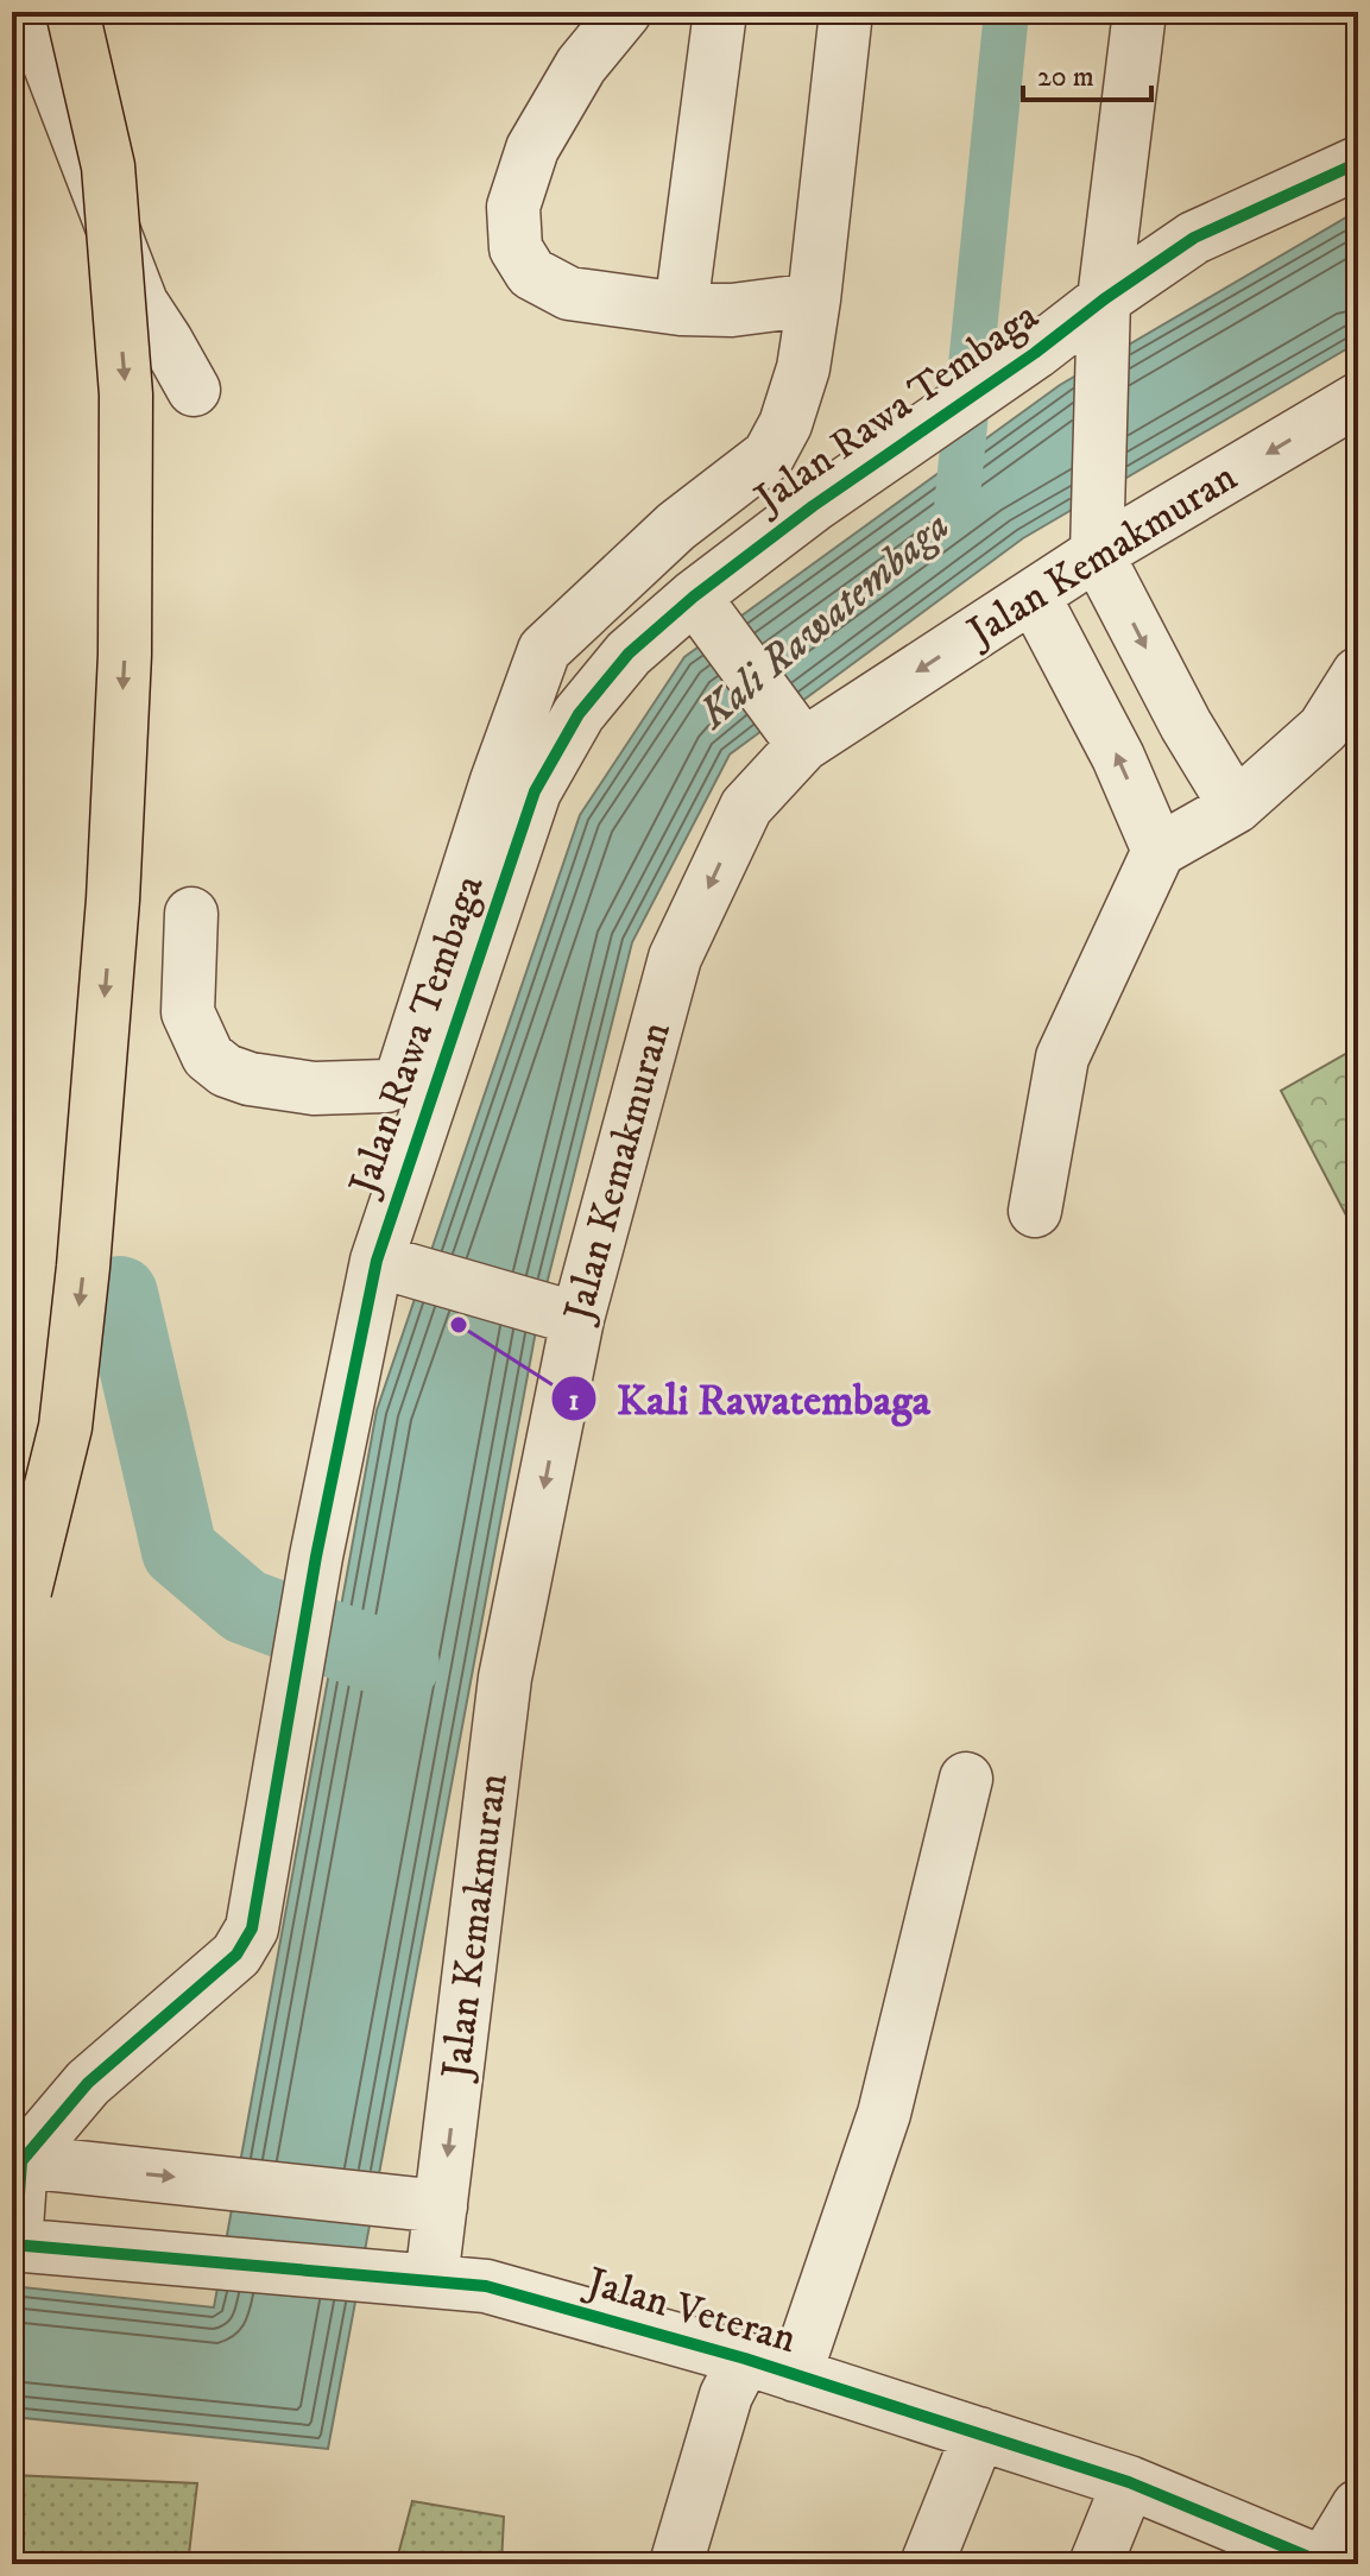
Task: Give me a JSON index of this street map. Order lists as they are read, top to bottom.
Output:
{
  "streets": {
    "street": ["Jalan Rawa Tembaga", "Jalan Kemakmuran", "Jalan Veteran"]
  },
  "crossings": [
    ["Jalan Kemakmuran", "Jalan Veteran"]
  ],
  "water": ["Kali Rawatembaga"],
  "places": ["Kali Rawatembaga"],
  "scale_bar": "20 m"
}
